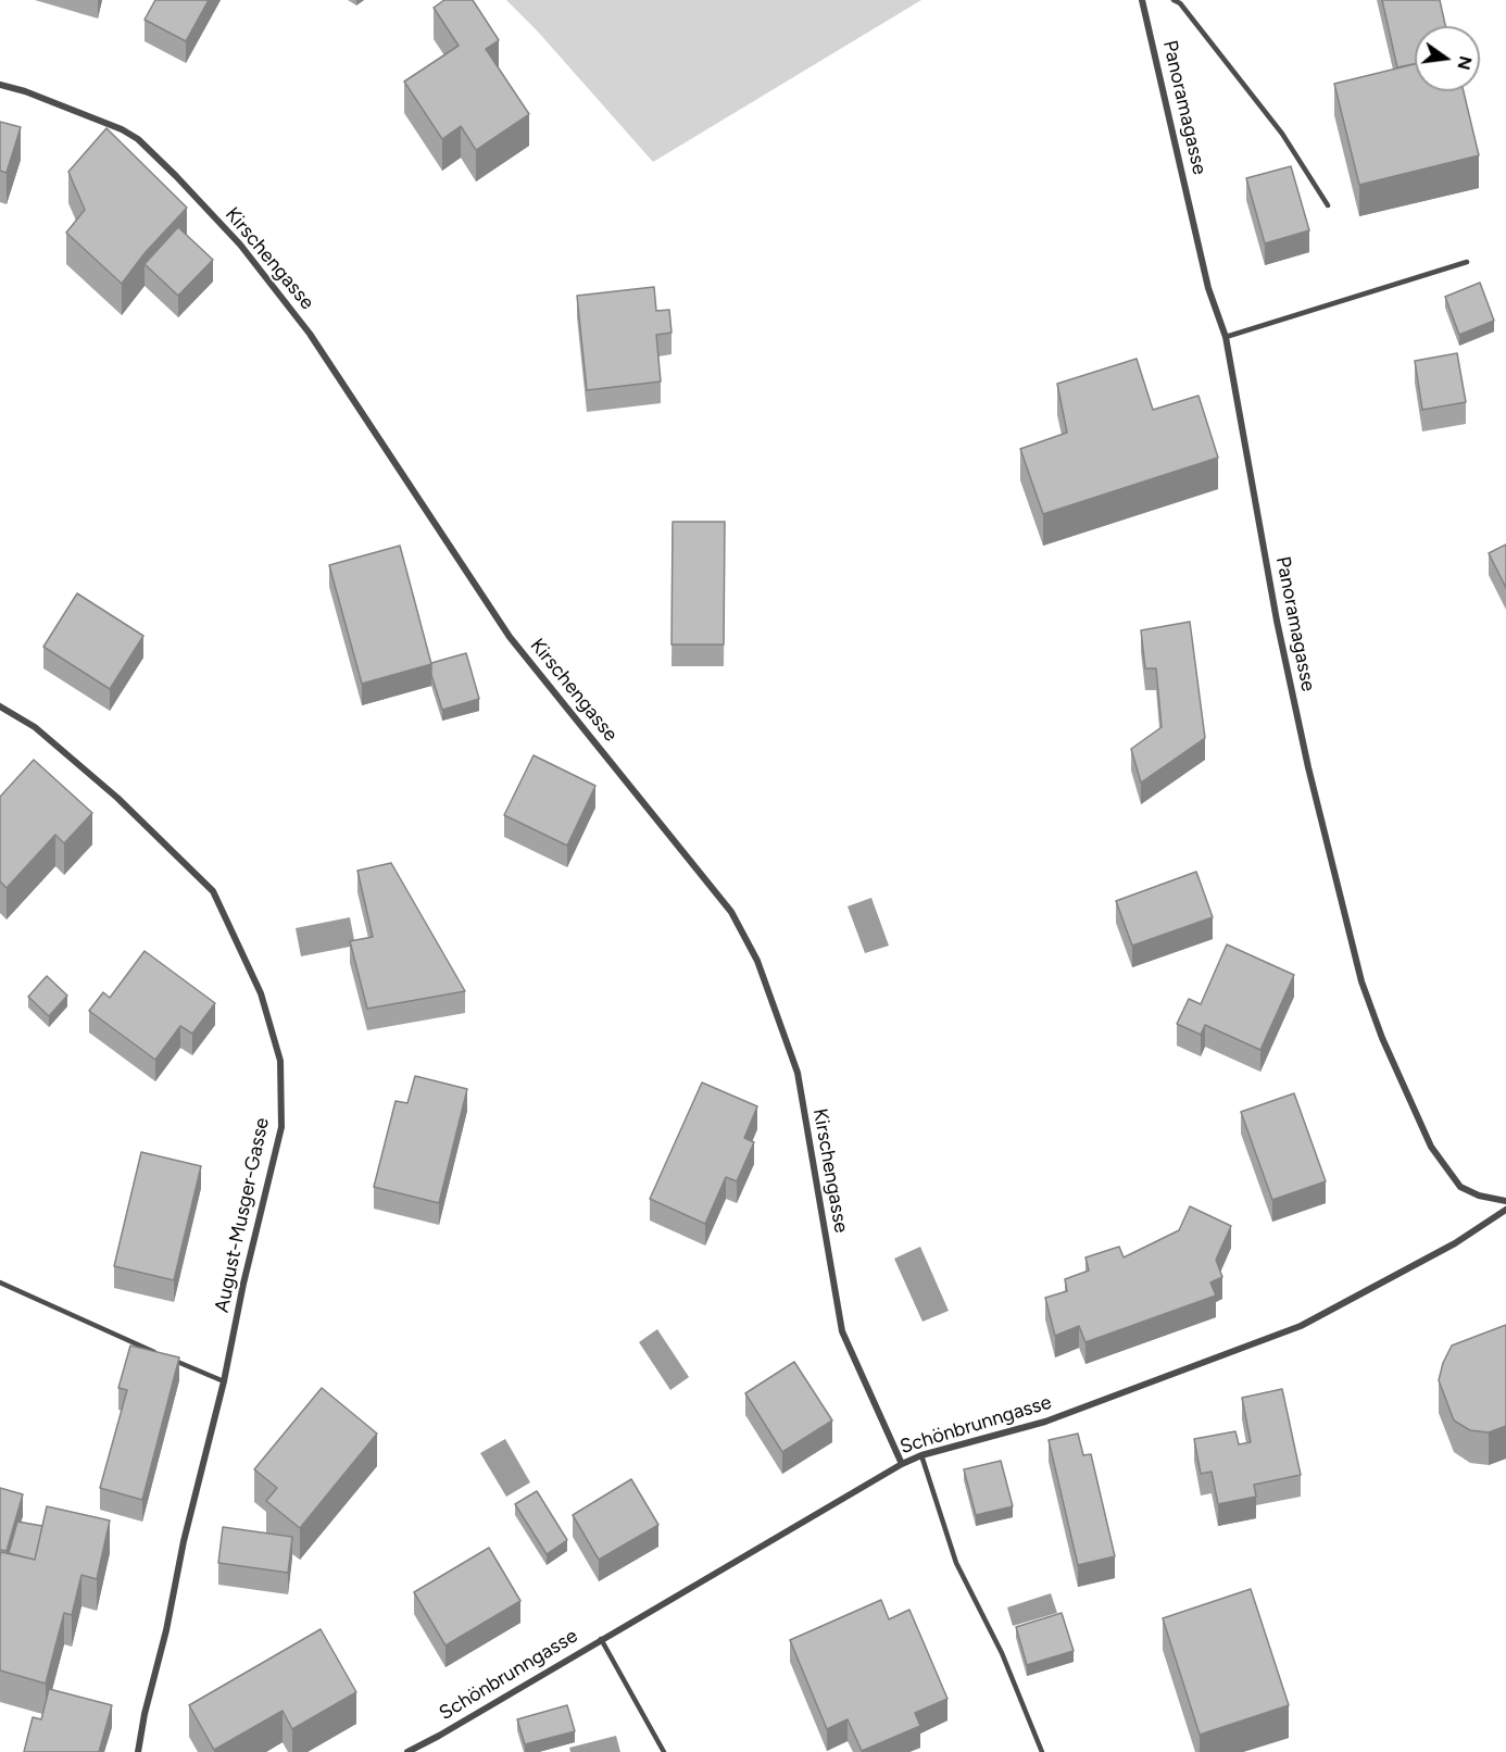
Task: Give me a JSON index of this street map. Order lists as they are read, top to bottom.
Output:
{
  "streets": {
    "street": [
      "Panoramagasse",
      "Kirschengasse",
      "August-Musger-Gasse",
      "Schönbrunngasse"
    ]
  },
  "crossings": [
    ["Kirschengasse", "Schönbrunngasse"]
  ],
  "north": "right"
}
